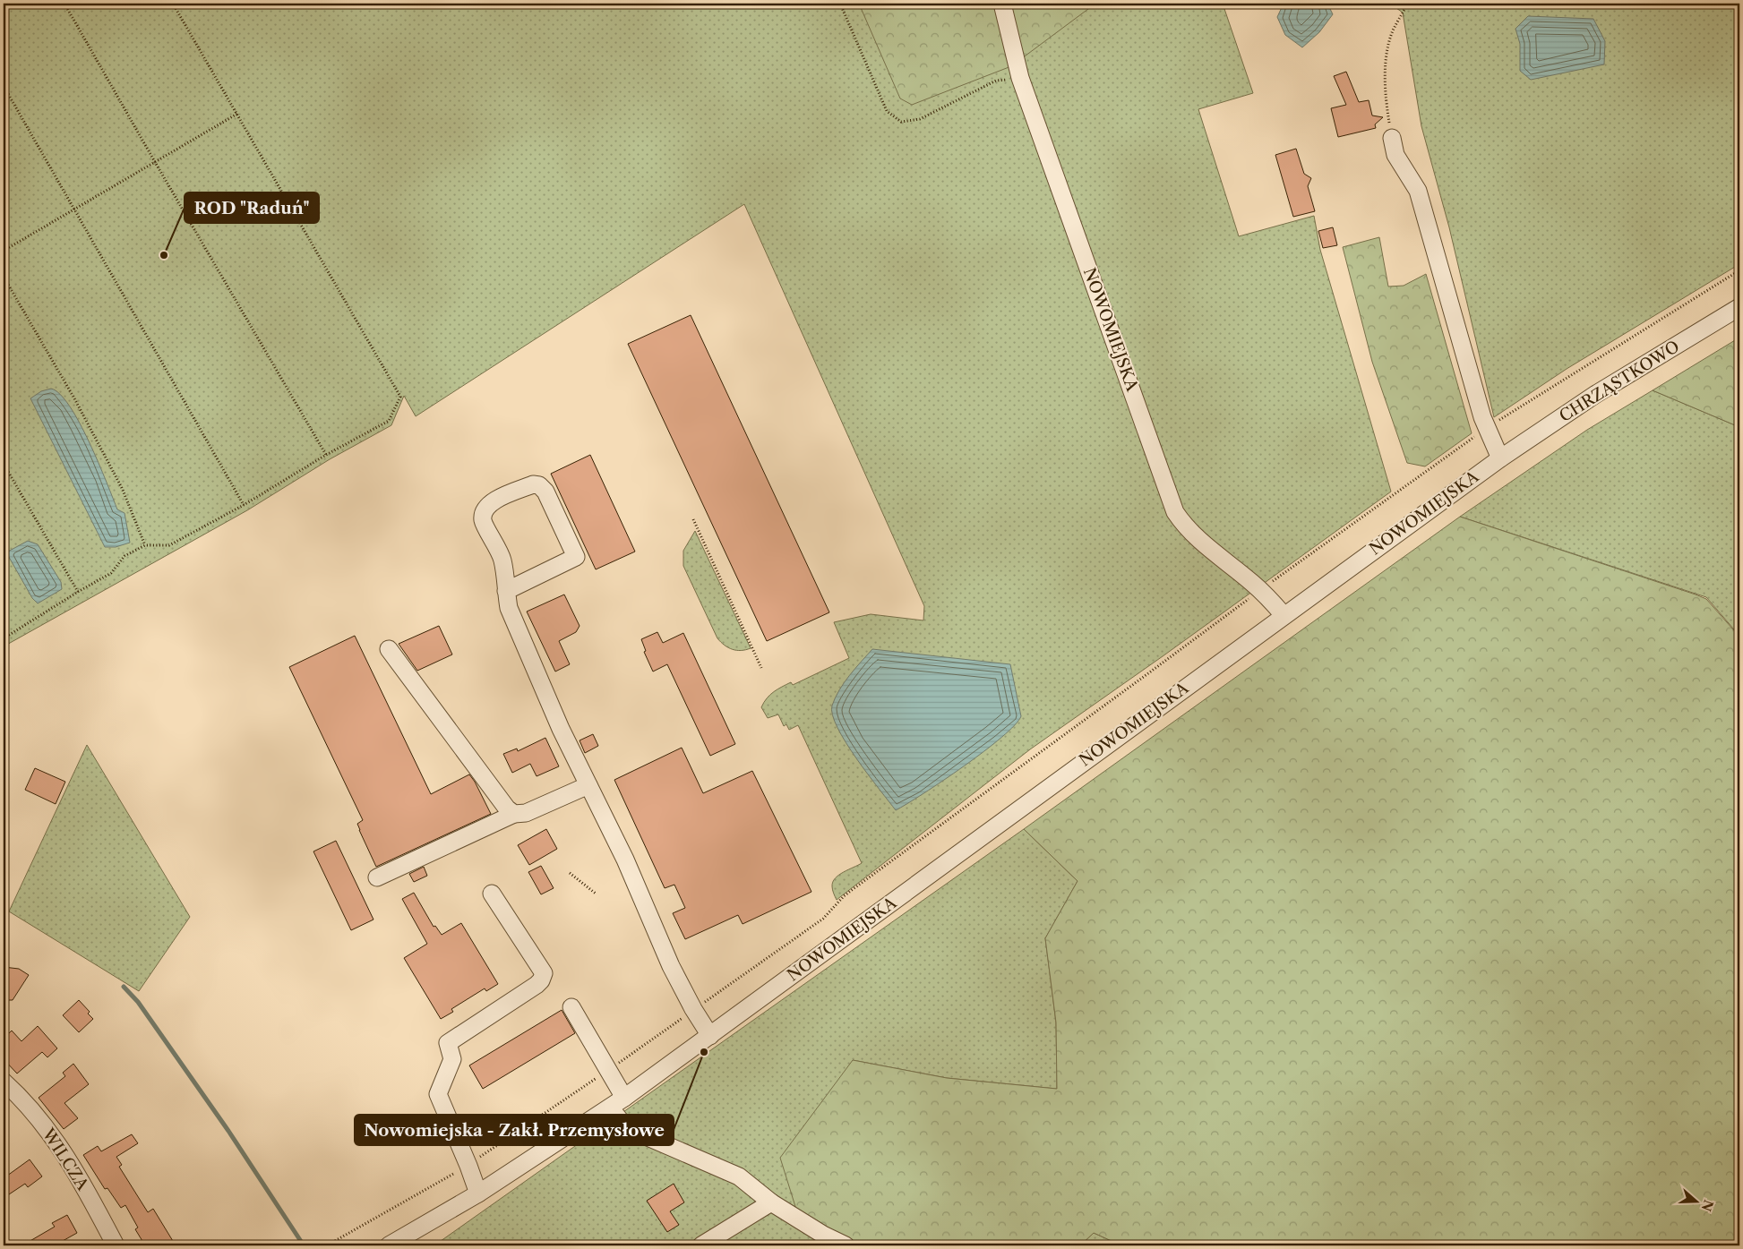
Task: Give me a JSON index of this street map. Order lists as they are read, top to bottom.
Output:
{
  "streets": {
    "street": ["NOWOMIEJSKA", "CHRZĄSTKOWO", "WILCZA"]
  },
  "crossings": [
    ["NOWOMIEJSKA", "CHRZĄSTKOWO"]
  ],
  "places": ["ROD \"Raduń\"", "Nowomiejska - Zakł. Przemysłowe"],
  "north": "right"
}
